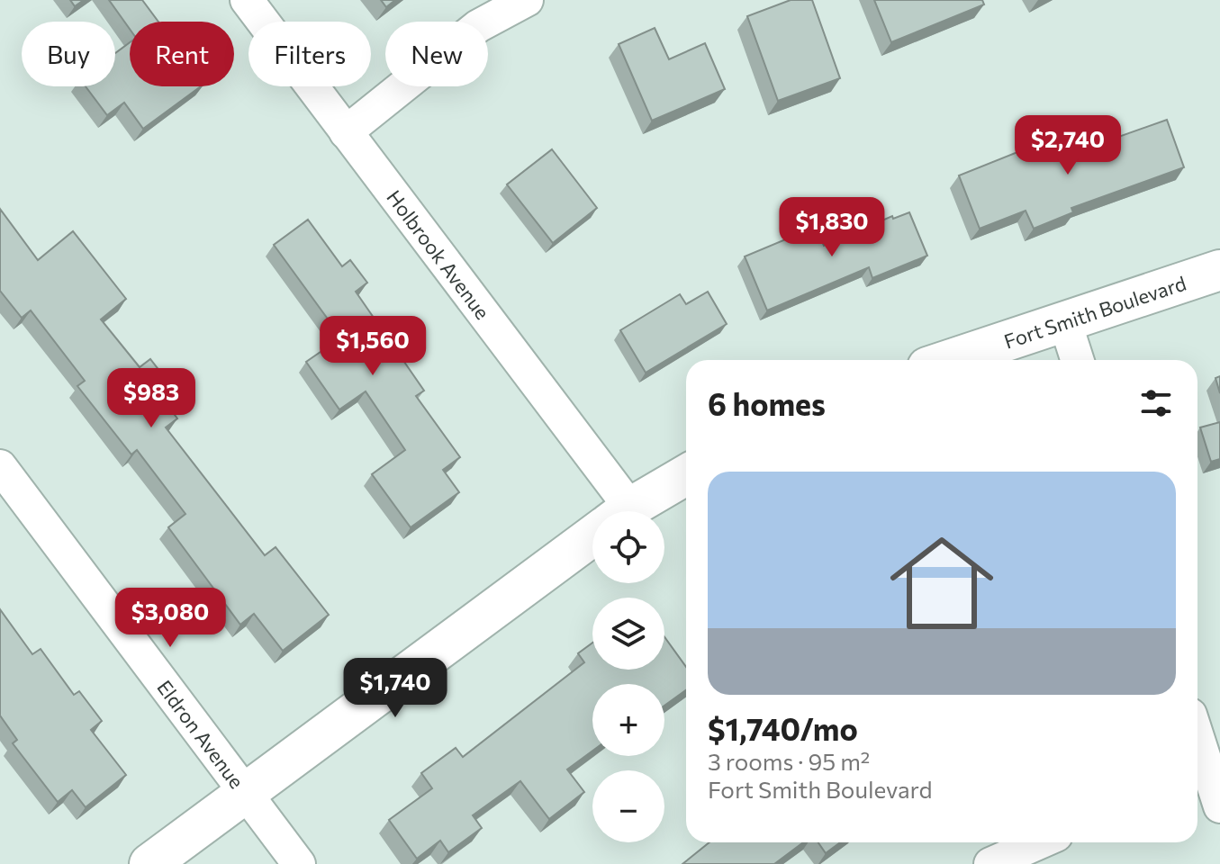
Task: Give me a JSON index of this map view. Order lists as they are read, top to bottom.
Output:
{
  "streets": {
    "street": ["Holbrook Avenue", "Fort Smith Boulevard", "Eldron Avenue"]
  },
  "page": {
    "chip": [
      "Buy",
      "Rent",
      "Filters",
      "New"
    ],
    "price": [
      "$2,740",
      "$1,830",
      "$1,560",
      "$983",
      "$3,080",
      "$1,740"
    ],
    "heading": "6 homes",
    "list": [
      {
        "name": "$1,740/mo",
        "note": "3 rooms · 95 m² · Fort Smith Boulevard"
      }
    ],
    "map_buttons": ["+", "−"]
  }
}
